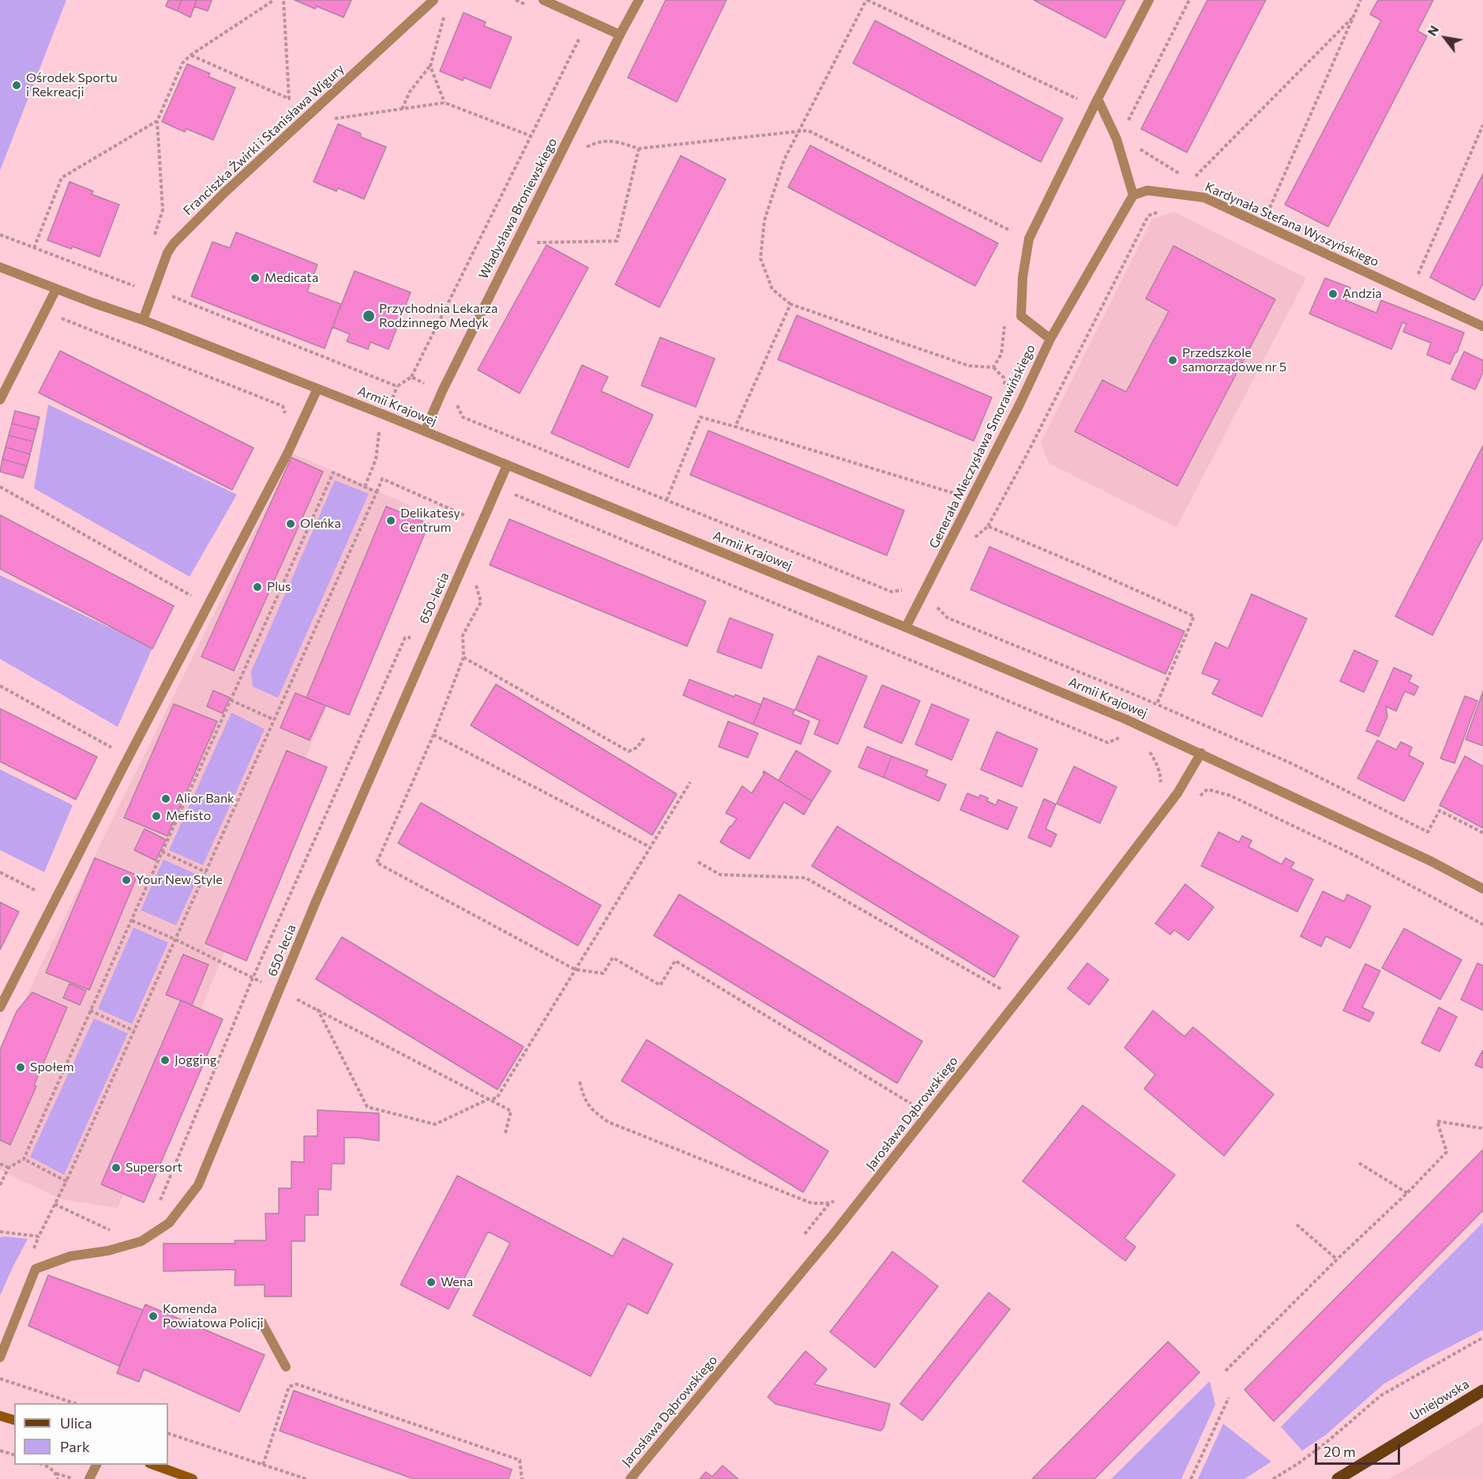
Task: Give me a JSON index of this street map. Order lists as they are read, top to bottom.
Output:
{
  "streets": {
    "main road": ["Uniejowska"],
    "street": [
      "Franciszka Żwirki i Stanisława Wigury",
      "Władysława Broniewskiego",
      "Kardynała Stefana Wyszyńskiego",
      "Armii Krajowej",
      "Generała Mieczysława Smorawińskiego",
      "650-lecia",
      "Jarosława Dąbrowskiego"
    ]
  },
  "crossings": [
    ["Franciszka Żwirki i Stanisława Wigury", "Armii Krajowej"],
    ["Władysława Broniewskiego", "Armii Krajowej"],
    ["Armii Krajowej", "Generała Mieczysława Smorawińskiego"],
    ["Armii Krajowej", "650-lecia"],
    ["Armii Krajowej", "Jarosława Dąbrowskiego"]
  ],
  "places": [
    "Ośrodek Sportu i Rekreacji",
    "Medicata",
    "Andzia",
    "Przychodnia Lekarza Rodzinnego Medyk",
    "Przedszkole samorządowe nr 5",
    "Delikatesy Centrum",
    "Oleńka",
    "Plus",
    "Alior Bank",
    "Mefisto",
    "Your New Style",
    "Jogging",
    "Społem",
    "Supersort",
    "Wena",
    "Komenda Powiatowa Policji"
  ],
  "legend": ["Ulica", "Park"],
  "scale_bar": "20 m",
  "north": "top left"
}
